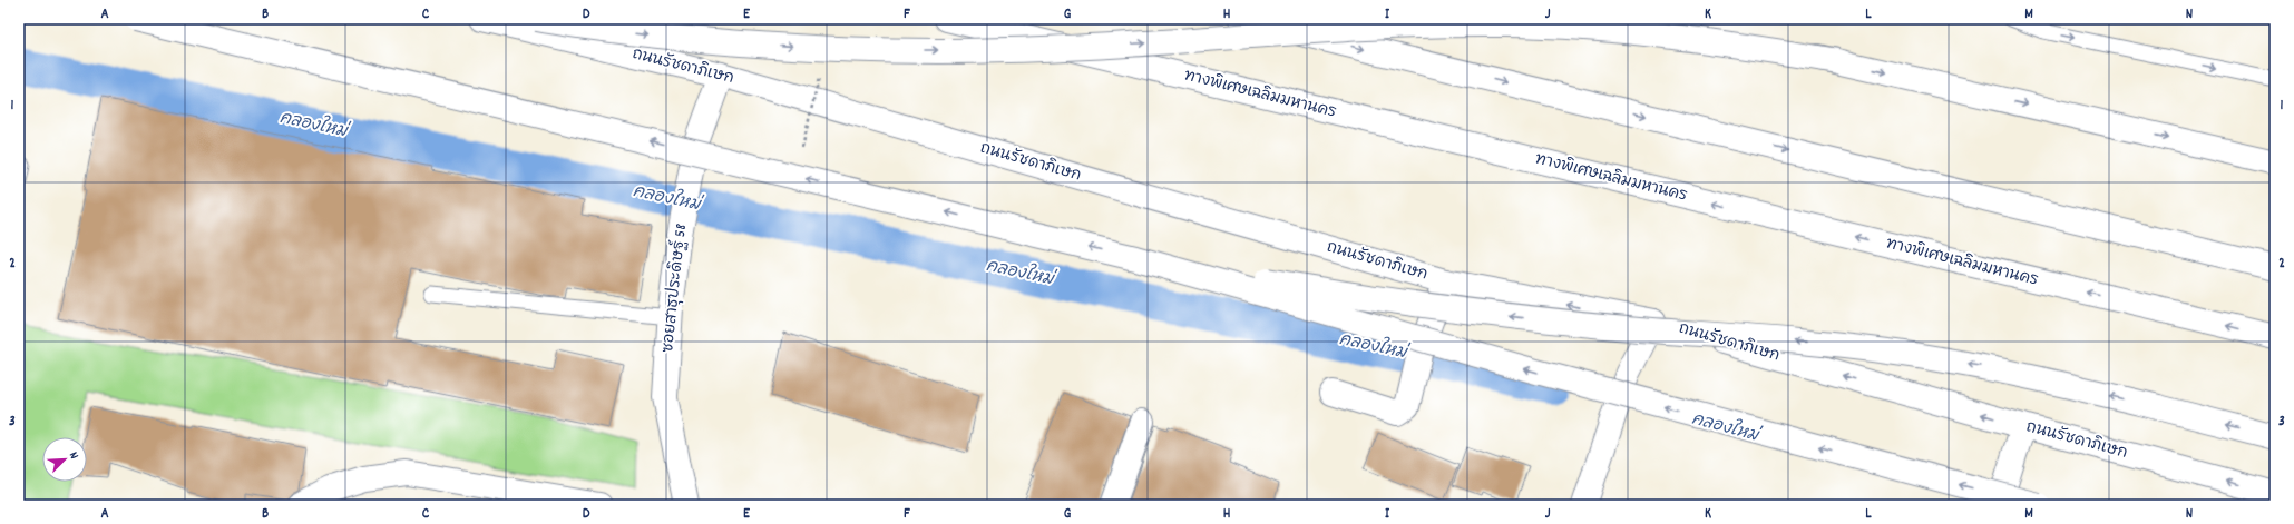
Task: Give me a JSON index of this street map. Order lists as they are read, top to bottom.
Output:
{
  "streets": {
    "main road": ["ถนนรัชดาภิเษก", "ทางพิเศษเฉลิมมหานคร", "ซอยสาธุประดิษฐ์ 58"]
  },
  "crossings": [
    ["ถนนรัชดาภิเษก", "ซอยสาธุประดิษฐ์ 58"]
  ],
  "water": ["คลองใหม่"],
  "north": "top right",
  "grid": {
    "columns": [
      "A",
      "B",
      "C",
      "D",
      "E",
      "F",
      "G",
      "H",
      "I",
      "J",
      "K",
      "L",
      "M",
      "N"
    ],
    "rows": ["1", "2", "3"]
  }
}
